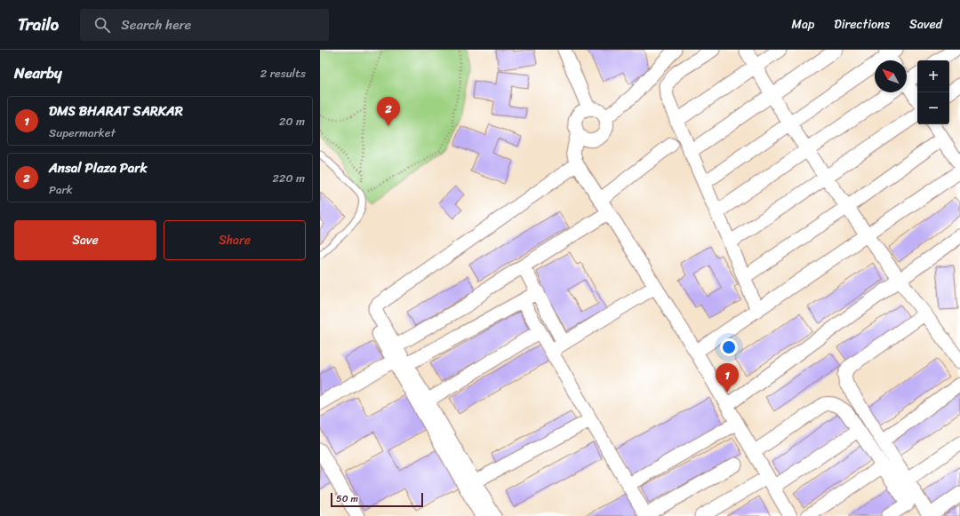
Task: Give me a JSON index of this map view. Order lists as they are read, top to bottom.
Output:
{
  "scale_bar": "50 m",
  "north": "top left",
  "page": {
    "header": "Trailo",
    "search": "Search here",
    "nav": ["Map", "Directions", "Saved"],
    "heading": ["Nearby", "2 results"],
    "map_buttons": ["+", "−"],
    "list": [
      {
        "mark": "1",
        "name": "DMS BHARAT SARKAR",
        "note": "Supermarket",
        "value": "20 m"
      },
      {
        "mark": "2",
        "name": "Ansal Plaza Park",
        "note": "Park",
        "value": "220 m"
      }
    ],
    "pins": ["2", "1"],
    "buttons": ["Save", "Share"],
    "scale": "50 m"
  }
}
